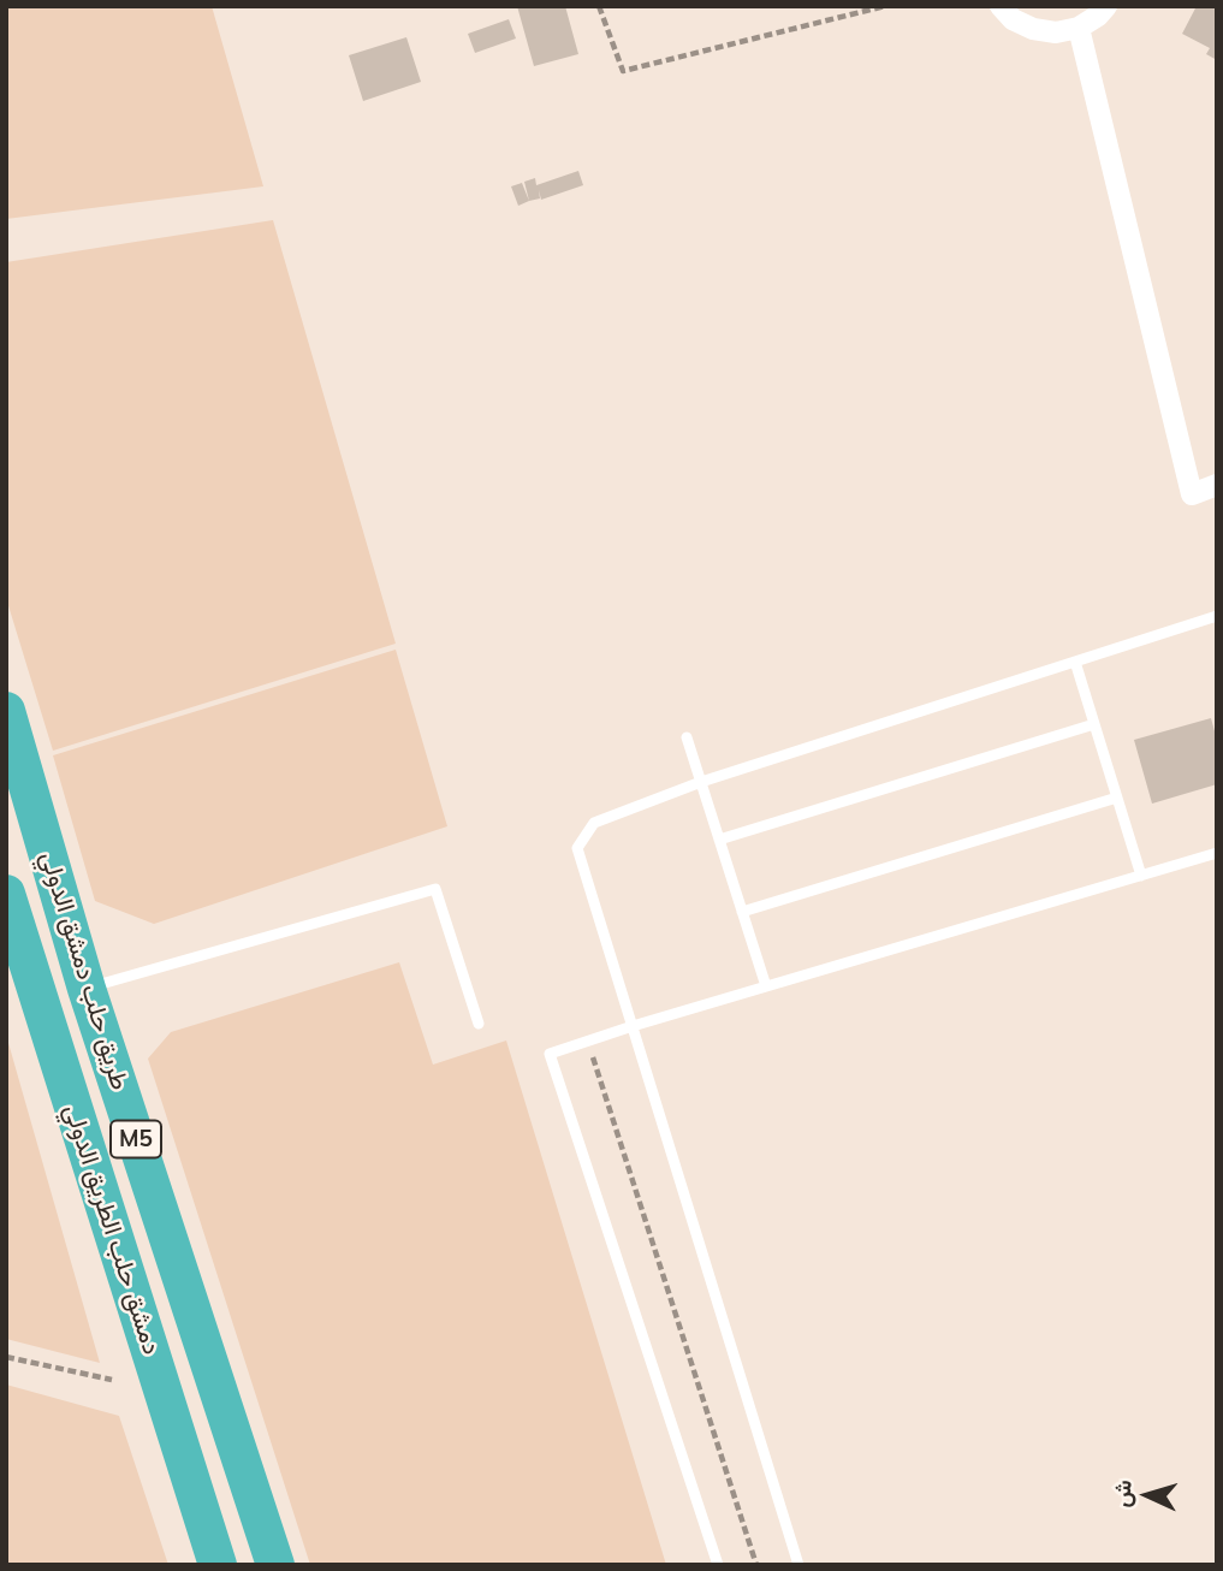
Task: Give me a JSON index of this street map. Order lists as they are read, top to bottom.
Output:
{
  "streets": {
    "highway": ["طريق حلب دمشق الدولي", "M5", "دمشق حلب الطريق الدولي"]
  },
  "north": "left"
}
